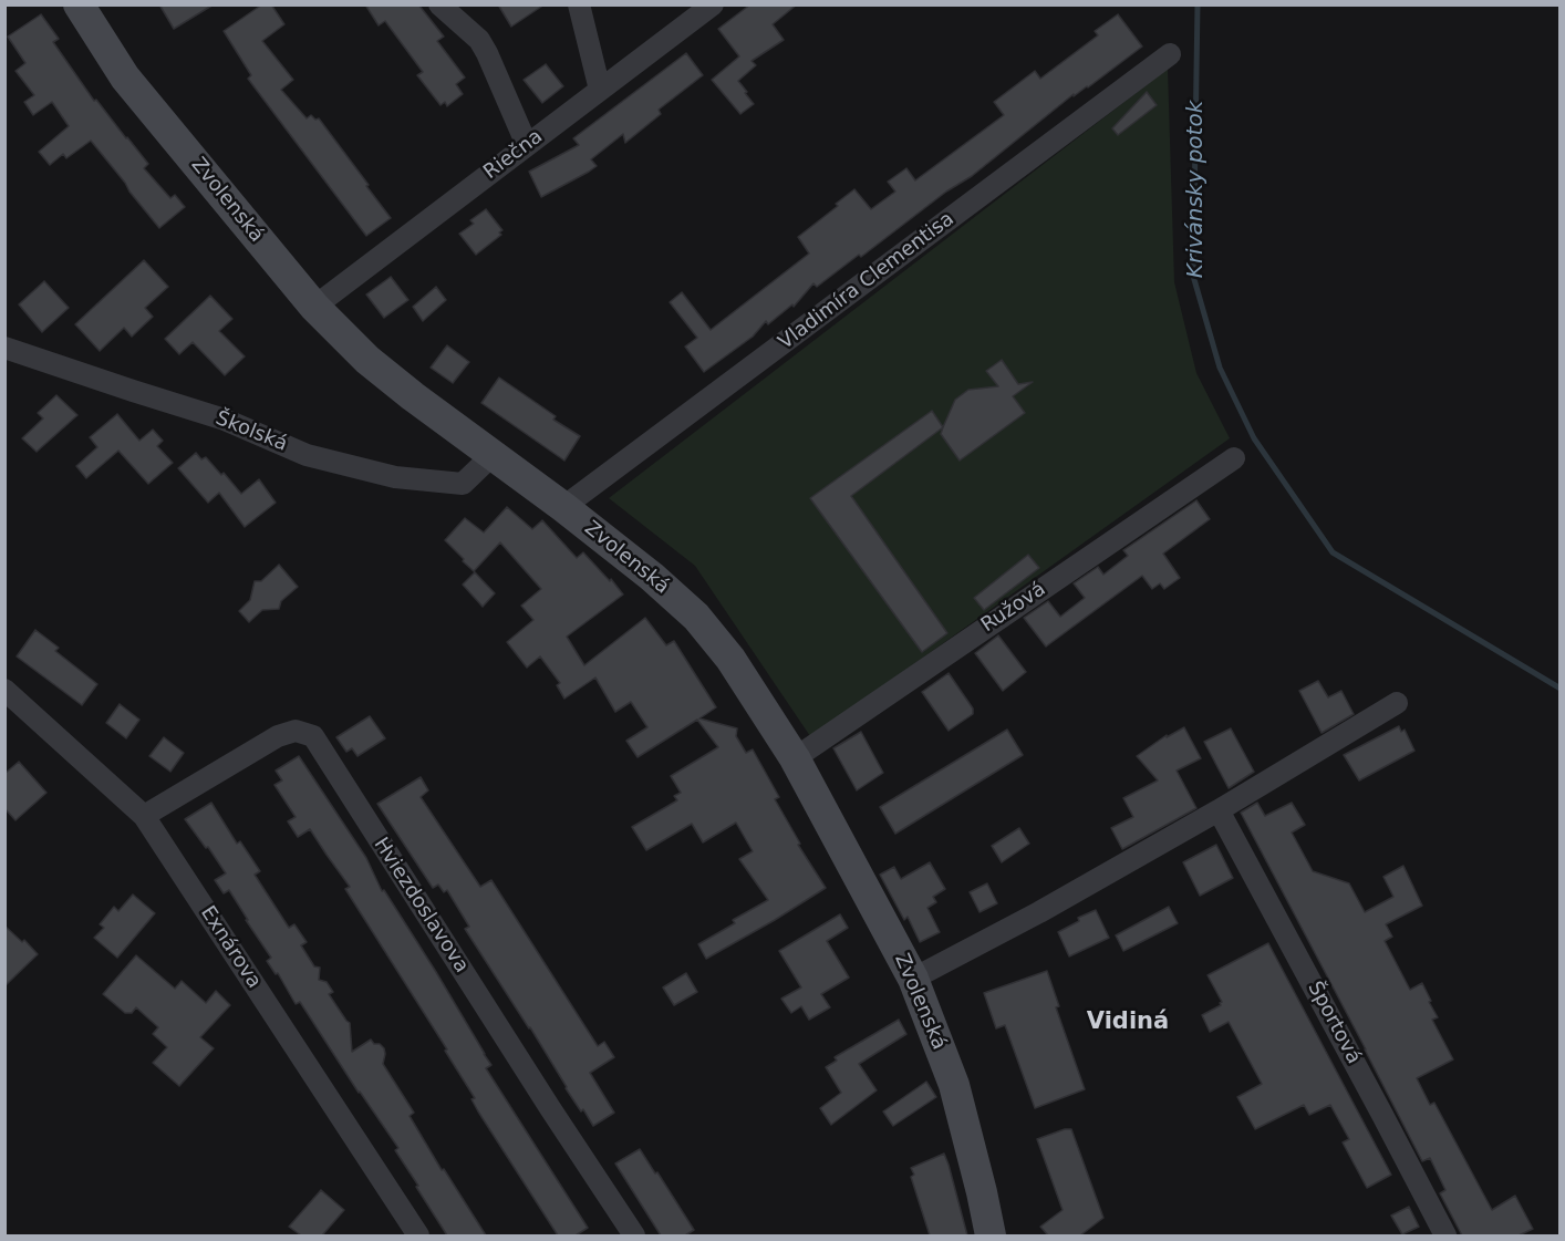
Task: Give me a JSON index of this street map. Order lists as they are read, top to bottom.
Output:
{
  "streets": {
    "street": [
      "Riečna",
      "Zvolenská",
      "Vladimíra Clementisa",
      "Školská",
      "Ružová",
      "Hviezdoslavova",
      "Exnárova",
      "Športová"
    ]
  },
  "crossings": [
    ["Riečna", "Zvolenská"],
    ["Zvolenská", "Vladimíra Clementisa"],
    ["Zvolenská", "Školská"],
    ["Zvolenská", "Ružová"],
    ["Hviezdoslavova", "Exnárova"]
  ],
  "districts": ["Vidiná"],
  "water": ["Krivánsky potok"]
}
